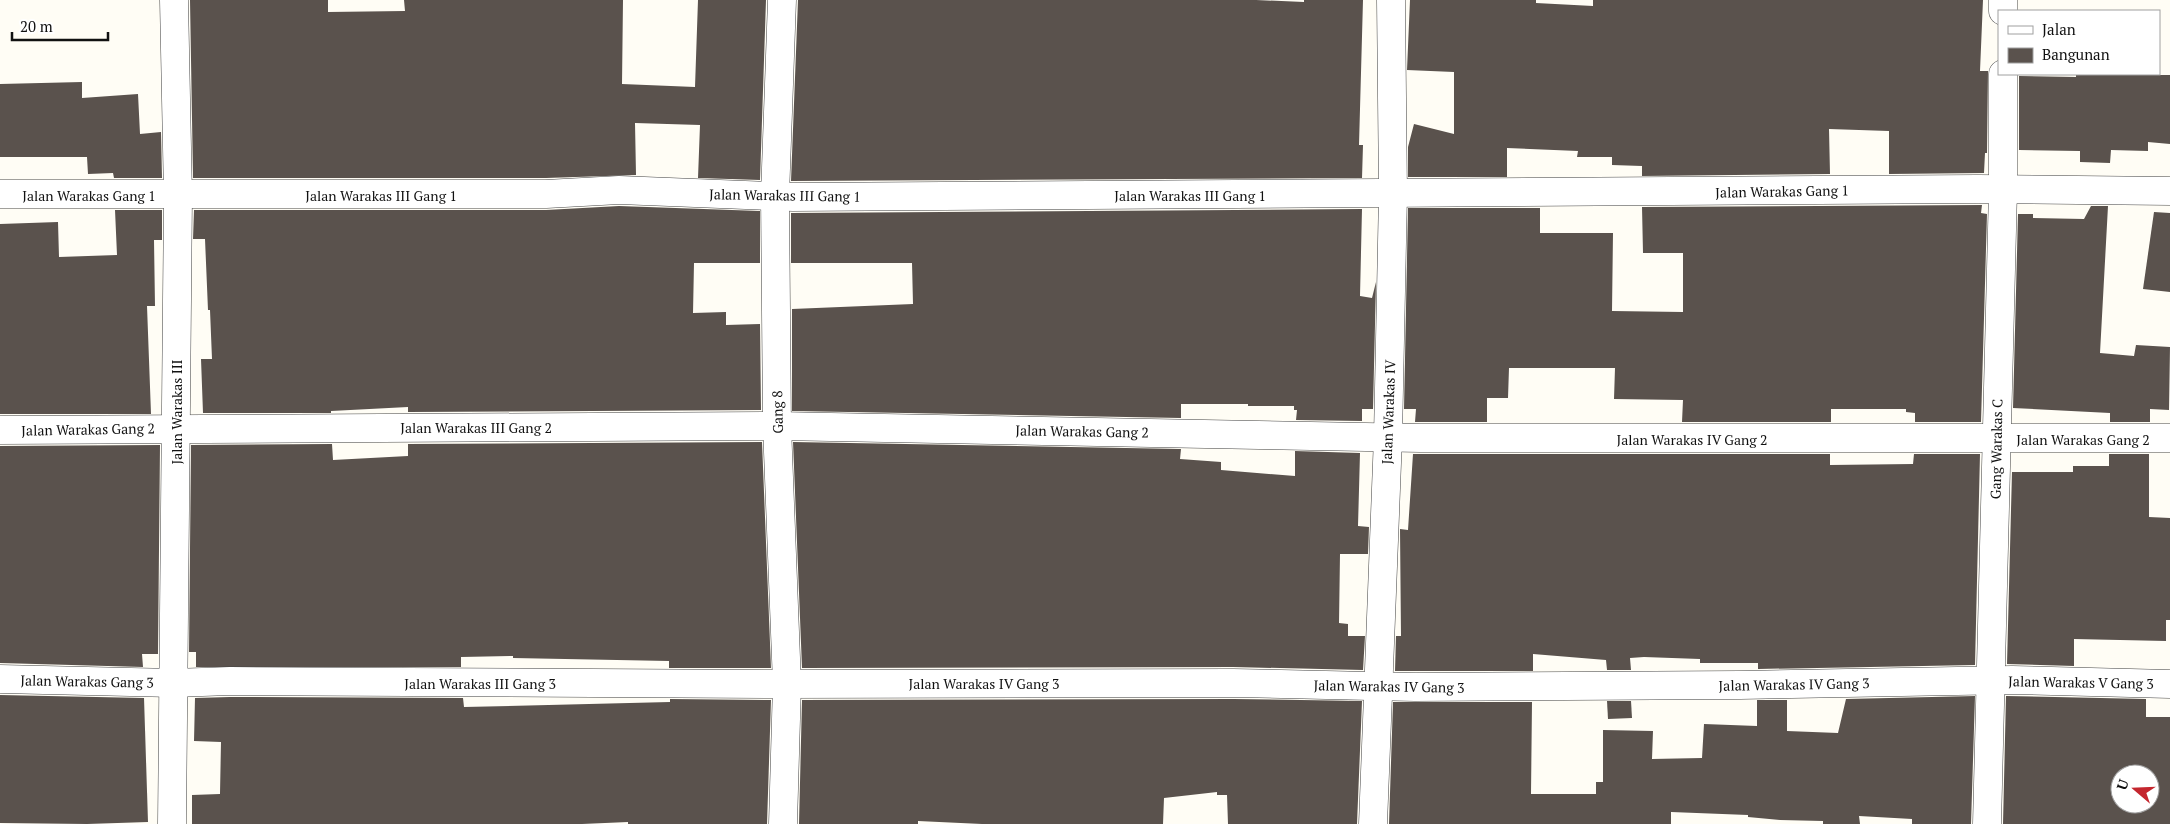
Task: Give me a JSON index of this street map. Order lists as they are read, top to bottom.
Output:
{
  "streets": {
    "street": [
      "Jalan Warakas Gang 1",
      "Jalan Warakas III Gang 1",
      "Jalan Warakas III",
      "Gang 8",
      "Jalan Warakas IV",
      "Jalan Warakas III Gang 2",
      "Jalan Warakas Gang 2",
      "Jalan Warakas IV Gang 2",
      "Gang Warakas C",
      "Jalan Warakas Gang 3",
      "Jalan Warakas V Gang 3",
      "Jalan Warakas III Gang 3",
      "Jalan Warakas IV Gang 3"
    ]
  },
  "crossings": [
    ["Jalan Warakas Gang 1", "Jalan Warakas III Gang 1"],
    ["Jalan Warakas Gang 1", "Jalan Warakas III"],
    ["Jalan Warakas Gang 1", "Jalan Warakas IV"],
    ["Jalan Warakas Gang 1", "Gang Warakas C"],
    ["Jalan Warakas III Gang 1", "Jalan Warakas III"],
    ["Jalan Warakas III Gang 1", "Gang 8"],
    ["Jalan Warakas III Gang 1", "Jalan Warakas IV"],
    ["Jalan Warakas III", "Jalan Warakas III Gang 2"],
    ["Jalan Warakas III", "Jalan Warakas Gang 2"],
    ["Jalan Warakas III", "Jalan Warakas Gang 3"],
    ["Jalan Warakas III", "Jalan Warakas III Gang 3"],
    ["Gang 8", "Jalan Warakas III Gang 2"],
    ["Gang 8", "Jalan Warakas Gang 2"],
    ["Gang 8", "Jalan Warakas III Gang 3"],
    ["Gang 8", "Jalan Warakas IV Gang 3"],
    ["Jalan Warakas IV", "Jalan Warakas Gang 2"],
    ["Jalan Warakas IV", "Jalan Warakas IV Gang 2"],
    ["Jalan Warakas IV", "Jalan Warakas IV Gang 3"],
    ["Jalan Warakas III Gang 2", "Jalan Warakas Gang 2"],
    ["Jalan Warakas Gang 2", "Jalan Warakas IV Gang 2"],
    ["Jalan Warakas Gang 2", "Gang Warakas C"],
    ["Jalan Warakas IV Gang 2", "Gang Warakas C"],
    ["Gang Warakas C", "Jalan Warakas V Gang 3"],
    ["Gang Warakas C", "Jalan Warakas IV Gang 3"],
    ["Jalan Warakas Gang 3", "Jalan Warakas III Gang 3"],
    ["Jalan Warakas V Gang 3", "Jalan Warakas IV Gang 3"],
    ["Jalan Warakas III Gang 3", "Jalan Warakas IV Gang 3"]
  ],
  "legend": ["Jalan", "Bangunan"],
  "scale_bar": "20 m",
  "north": "left"
}
